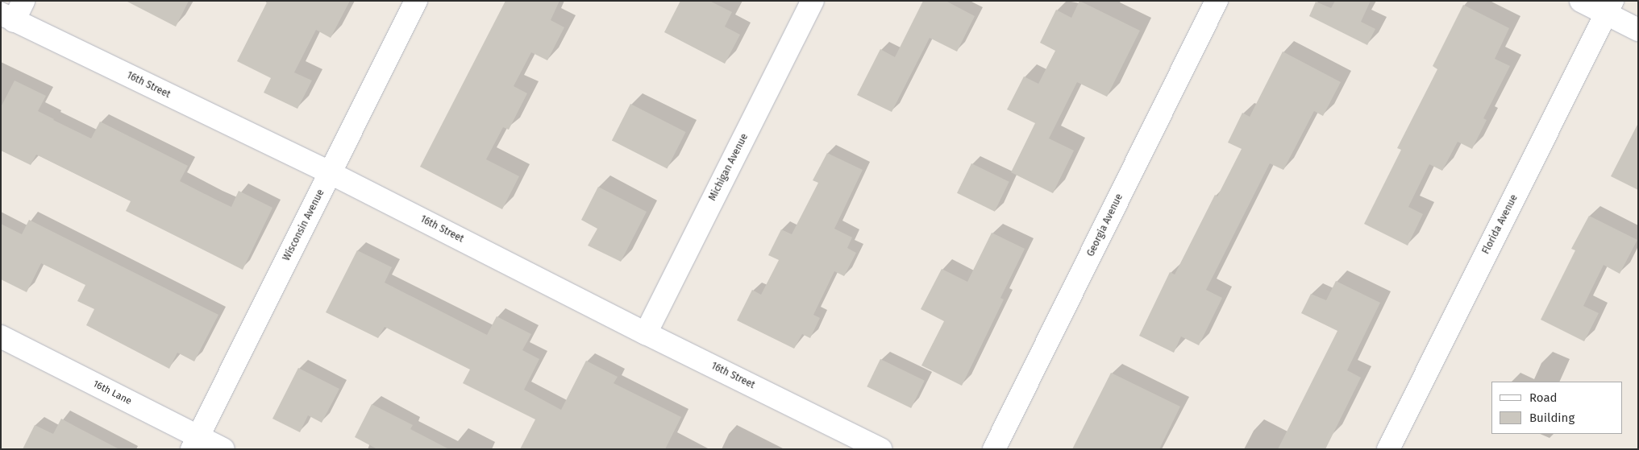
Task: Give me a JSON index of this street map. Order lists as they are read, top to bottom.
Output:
{
  "streets": {
    "street": [
      "16th Street",
      "Michigan Avenue",
      "Florida Avenue",
      "Wisconsin Avenue",
      "Georgia Avenue",
      "16th Lane"
    ]
  },
  "crossings": [
    ["16th Street", "Michigan Avenue"],
    ["16th Street", "Wisconsin Avenue"],
    ["Wisconsin Avenue", "16th Lane"]
  ],
  "legend": ["Road", "Building"]
}
